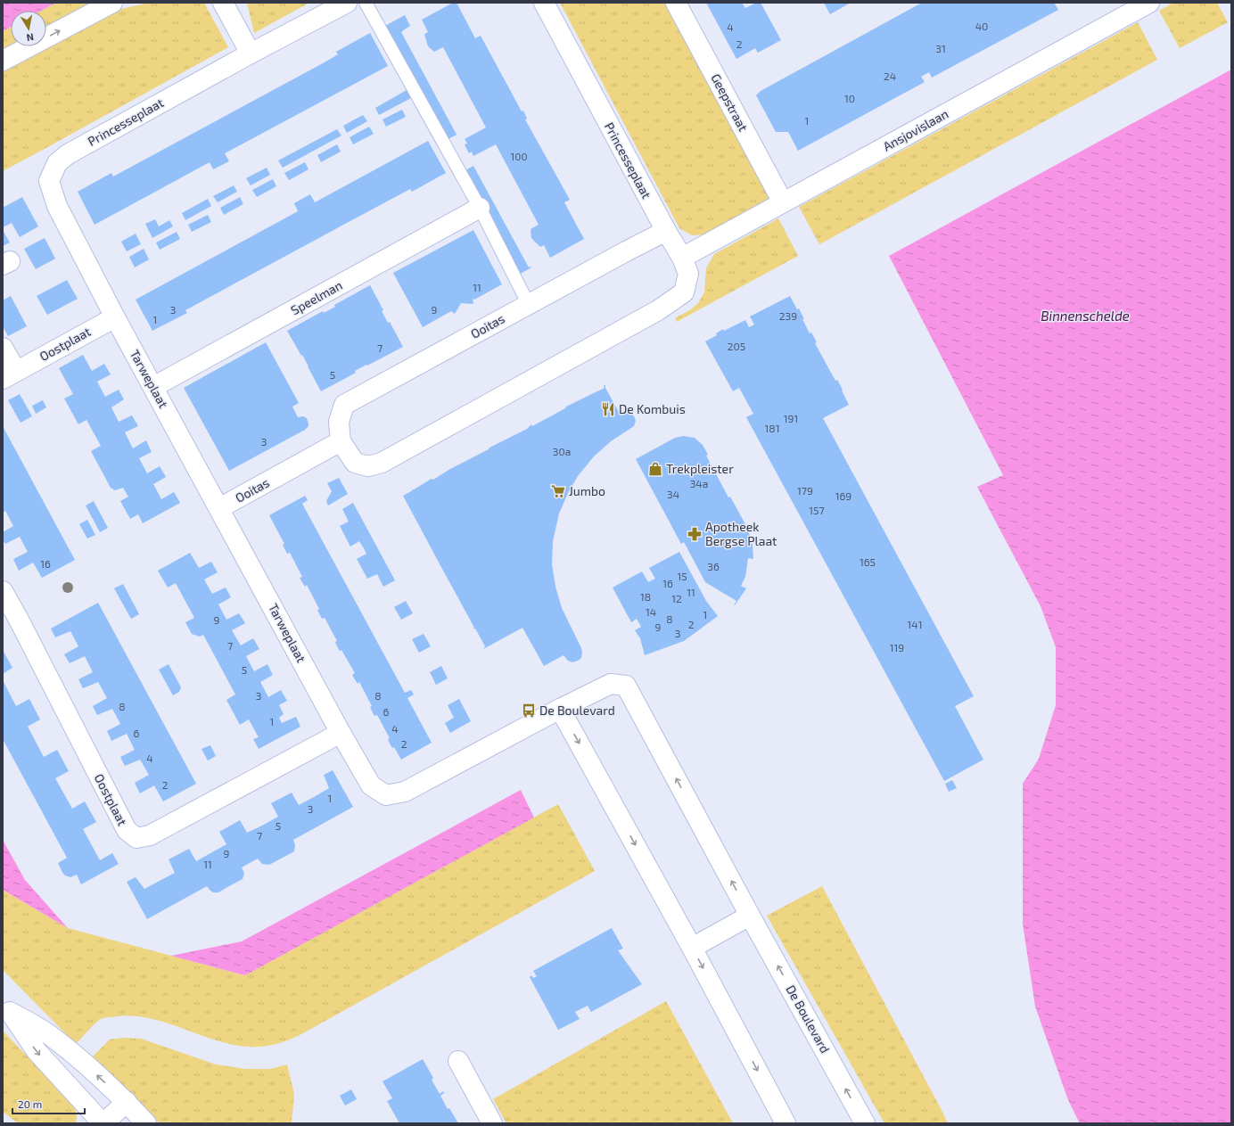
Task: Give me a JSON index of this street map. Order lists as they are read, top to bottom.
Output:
{
  "streets": {
    "street": [
      "Geepstraat",
      "Princesseplaat",
      "Ansjovislaan",
      "Speelman",
      "Ooitas",
      "Oostplaat",
      "Tarweplaat",
      "De Boulevard"
    ]
  },
  "crossings": [
    ["Geepstraat", "Ansjovislaan"],
    ["Princesseplaat", "Ansjovislaan"],
    ["Princesseplaat", "Ooitas"],
    ["Princesseplaat", "Oostplaat"],
    ["Princesseplaat", "Tarweplaat"],
    ["Speelman", "Tarweplaat"],
    ["Ooitas", "Tarweplaat"],
    ["Oostplaat", "Tarweplaat"],
    ["Tarweplaat", "De Boulevard"]
  ],
  "water": ["Binnenschelde"],
  "places": {
    "restaurant": ["De Kombuis"],
    "shop": ["Trekpleister"],
    "supermarket": ["Jumbo"],
    "pharmacy": ["Apotheek Bergse Plaat"],
    "bus stop": ["De Boulevard"]
  },
  "house_numbers": [
    "40",
    "4",
    "2",
    "31",
    "24",
    "10",
    "1",
    "100",
    "11",
    "3",
    "9",
    "239",
    "1",
    "205",
    "7",
    "5",
    "191",
    "181",
    "3",
    "30a",
    "34a",
    "179",
    "34",
    "169",
    "157",
    "165",
    "16",
    "36",
    "15",
    "16",
    "11",
    "18",
    "12",
    "14",
    "1",
    "8",
    "9",
    "2",
    "141",
    "9",
    "3",
    "7",
    "119",
    "5",
    "3",
    "8",
    "8",
    "6",
    "1",
    "4",
    "6",
    "2",
    "4",
    "2",
    "1",
    "3",
    "5",
    "7",
    "9",
    "11"
  ],
  "scale_bar": "20 m",
  "north": "bottom"
}
